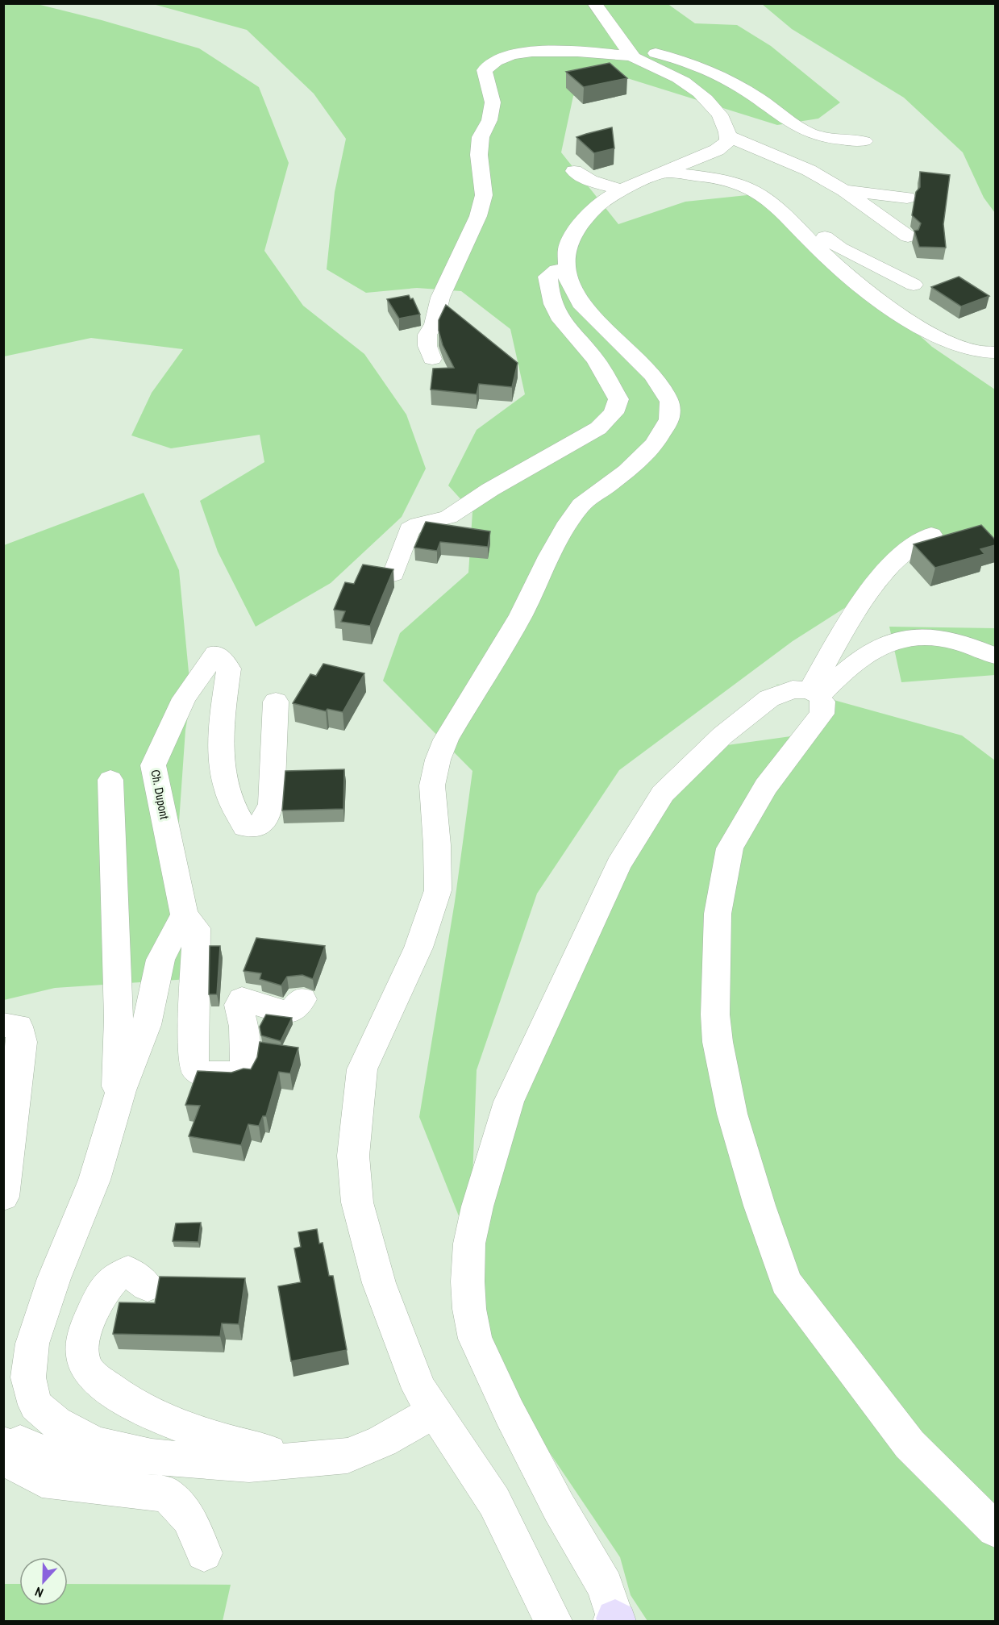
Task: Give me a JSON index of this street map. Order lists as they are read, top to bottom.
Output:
{
  "streets": {
    "street": ["Ch. Dupont"]
  },
  "north": "bottom"
}
